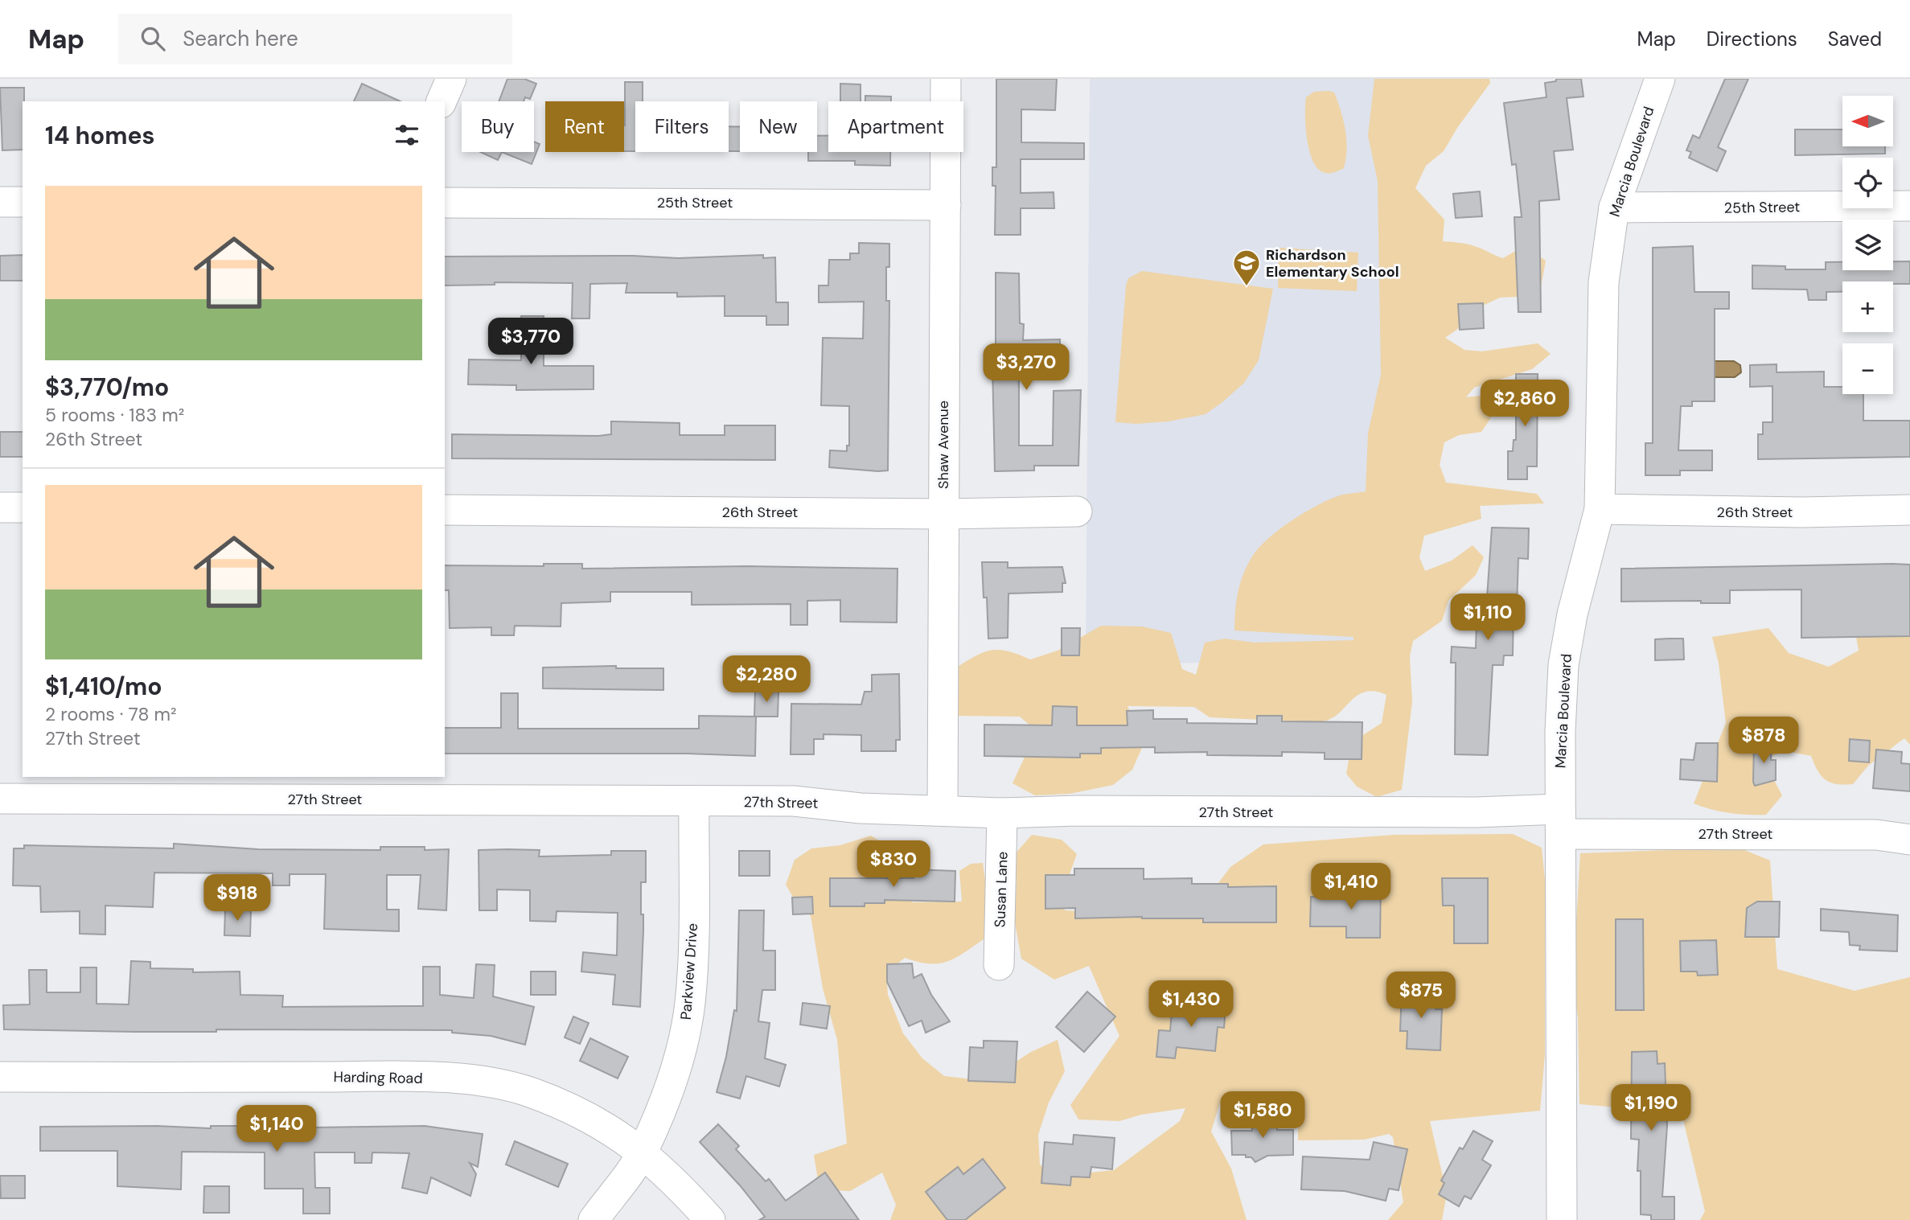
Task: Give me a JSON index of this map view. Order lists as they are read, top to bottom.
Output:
{
  "streets": {
    "street": [
      "Marcia Boulevard",
      "25th Street",
      "Shaw Avenue",
      "26th Street",
      "27th Street",
      "Susan Lane",
      "Parkview Drive",
      "Harding Road"
    ]
  },
  "crossings": [
    ["Marcia Boulevard", "25th Street"],
    ["Marcia Boulevard", "26th Street"],
    ["Marcia Boulevard", "27th Street"],
    ["25th Street", "Shaw Avenue"],
    ["Shaw Avenue", "26th Street"],
    ["Shaw Avenue", "27th Street"],
    ["27th Street", "Susan Lane"],
    ["27th Street", "Parkview Drive"],
    ["Parkview Drive", "Harding Road"]
  ],
  "places": {
    "school or university": ["Richardson Elementary School"]
  },
  "north": "left",
  "page": {
    "header": "Map",
    "search": "Search here",
    "nav": ["Map", "Directions", "Saved"],
    "map_buttons": ["+", "−"],
    "chip": [
      "Buy",
      "Rent",
      "Filters",
      "New",
      "Apartment"
    ],
    "heading": "14 homes",
    "list": [
      {
        "name": "$3,770/mo",
        "note": "5 rooms · 183 m² · 26th Street"
      },
      {
        "name": "$1,410/mo",
        "note": "2 rooms · 78 m² · 27th Street"
      }
    ],
    "price": [
      "$3,770",
      "$3,270",
      "$2,860",
      "$1,110",
      "$2,280",
      "$878",
      "$830",
      "$1,410",
      "$918",
      "$875",
      "$1,430",
      "$1,190",
      "$1,580",
      "$1,140"
    ]
  }
}
